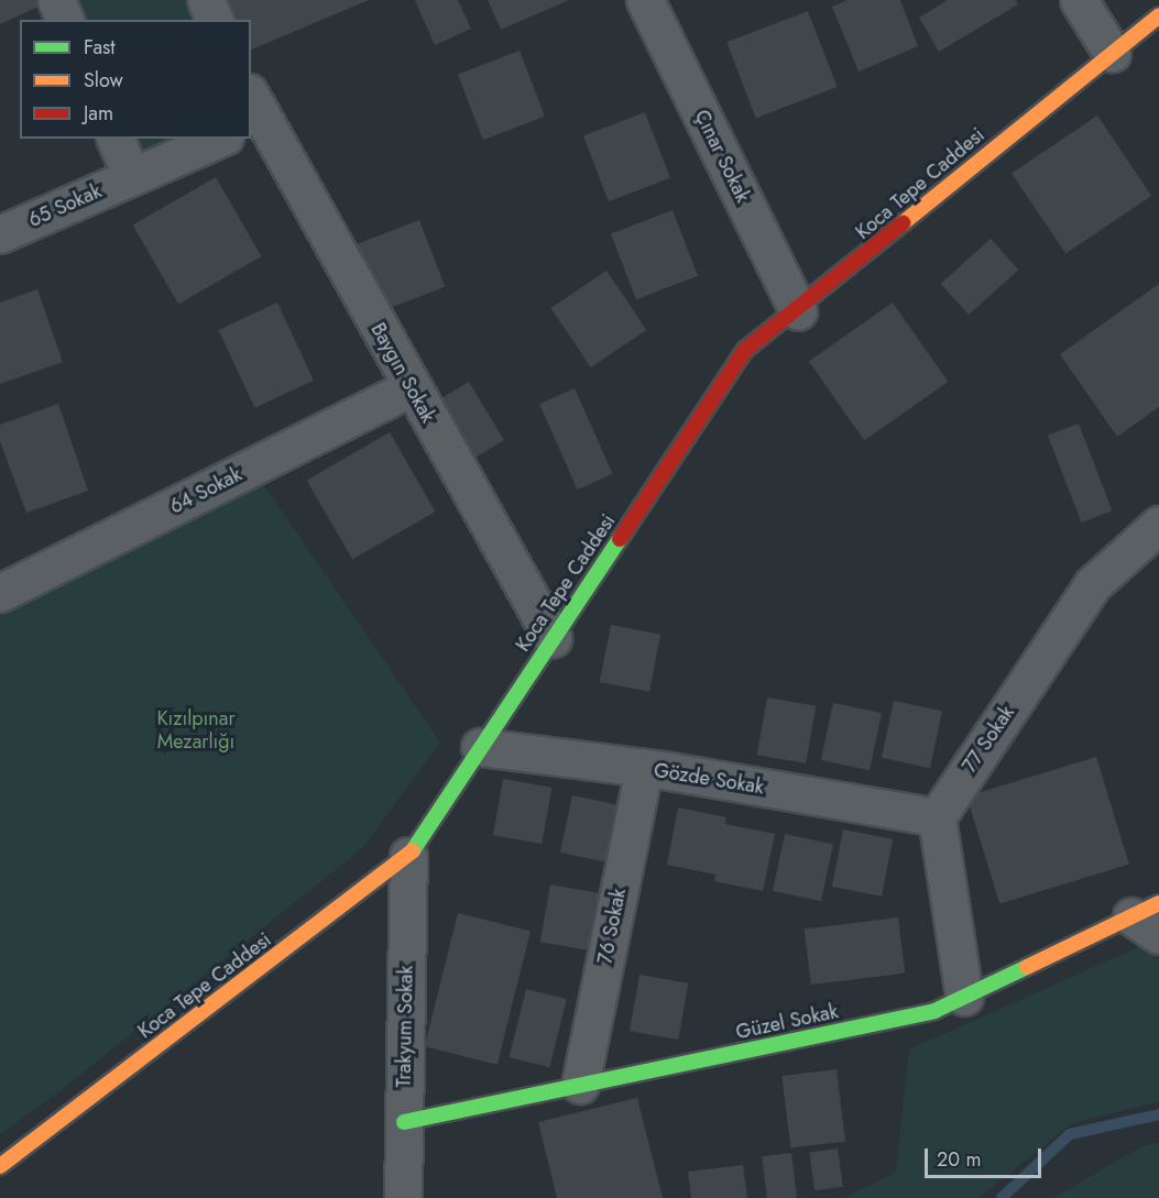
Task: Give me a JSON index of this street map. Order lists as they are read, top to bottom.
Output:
{
  "streets": {
    "main road": ["Koca Tepe Caddesi", "Güzel Sokak"],
    "street": [
      "Çınar Sokak",
      "65 Sokak",
      "Baygın Sokak",
      "64 Sokak",
      "77 Sokak",
      "Gözde Sokak",
      "76 Sokak",
      "Trakyum Sokak"
    ]
  },
  "crossings": [
    ["Çınar Sokak", "Koca Tepe Caddesi"],
    ["Koca Tepe Caddesi", "Baygın Sokak"],
    ["Koca Tepe Caddesi", "Gözde Sokak"],
    ["Koca Tepe Caddesi", "Trakyum Sokak"],
    ["Baygın Sokak", "64 Sokak"],
    ["77 Sokak", "Gözde Sokak"],
    ["Gözde Sokak", "76 Sokak"],
    ["76 Sokak", "Güzel Sokak"],
    ["Güzel Sokak", "Trakyum Sokak"]
  ],
  "parks": ["Kızılpınar Mezarlığı"],
  "legend": ["Fast", "Slow", "Jam"],
  "scale_bar": "20 m"
}
